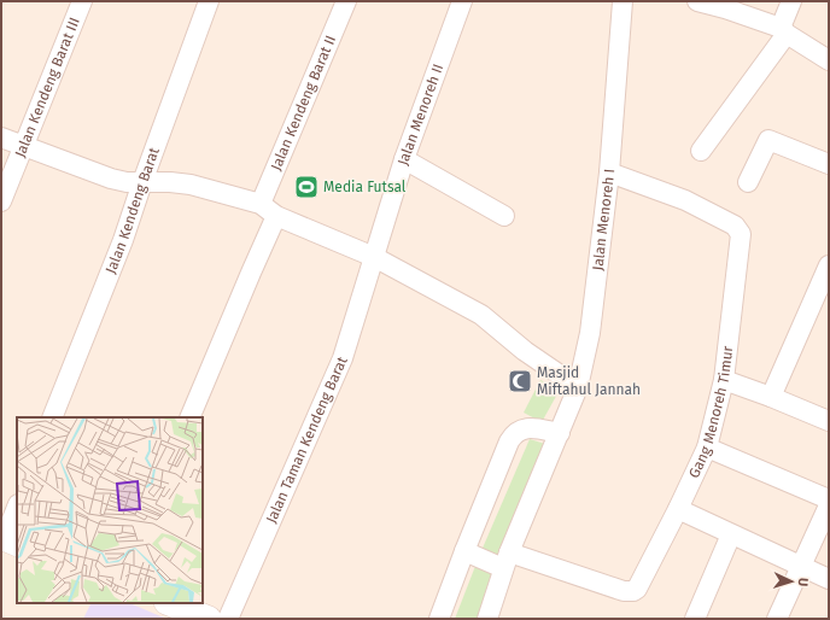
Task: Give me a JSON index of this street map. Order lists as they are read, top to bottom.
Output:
{
  "streets": {
    "street": [
      "Jalan Kendeng Barat III",
      "Jalan Kendeng Barat II",
      "Jalan Menoreh II",
      "Jalan Kendeng Barat",
      "Jalan Menoreh I",
      "Gang Menoreh Timur",
      "Jalan Taman Kendeng Barat"
    ]
  },
  "crossings": [
    ["Jalan Menoreh II", "Jalan Taman Kendeng Barat"],
    ["Jalan Menoreh I", "Gang Menoreh Timur"]
  ],
  "places": {
    "sports": ["Media Futsal"],
    "mosque": ["Masjid Miftahul Jannah"]
  },
  "north": "right"
}
